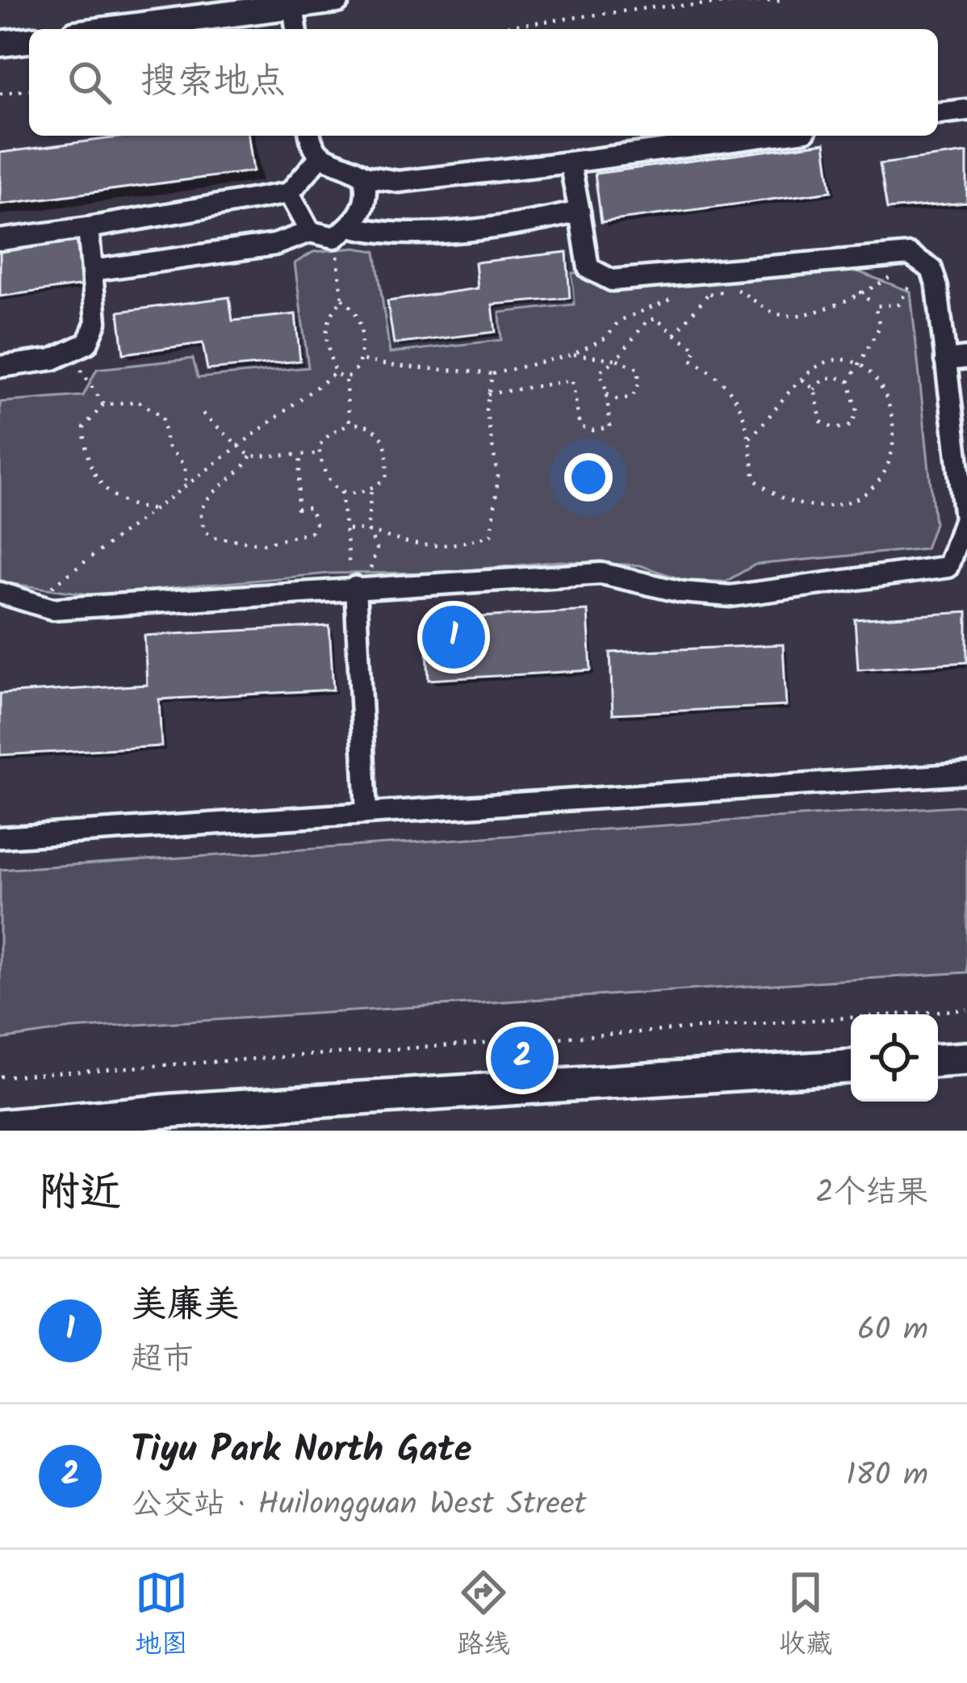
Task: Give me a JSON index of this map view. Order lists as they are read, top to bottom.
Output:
{
  "page": {
    "search": "搜索地点",
    "pins": ["1", "2"],
    "heading": ["附近", "2个结果"],
    "list": [
      {
        "mark": "1",
        "name": "美廉美",
        "note": "超市",
        "value": "60 m"
      },
      {
        "mark": "2",
        "name": "Tiyu Park North Gate",
        "note": "公交站 · Huilongguan West Street",
        "value": "180 m"
      }
    ],
    "nav": ["地图", "路线", "收藏"]
  }
}
